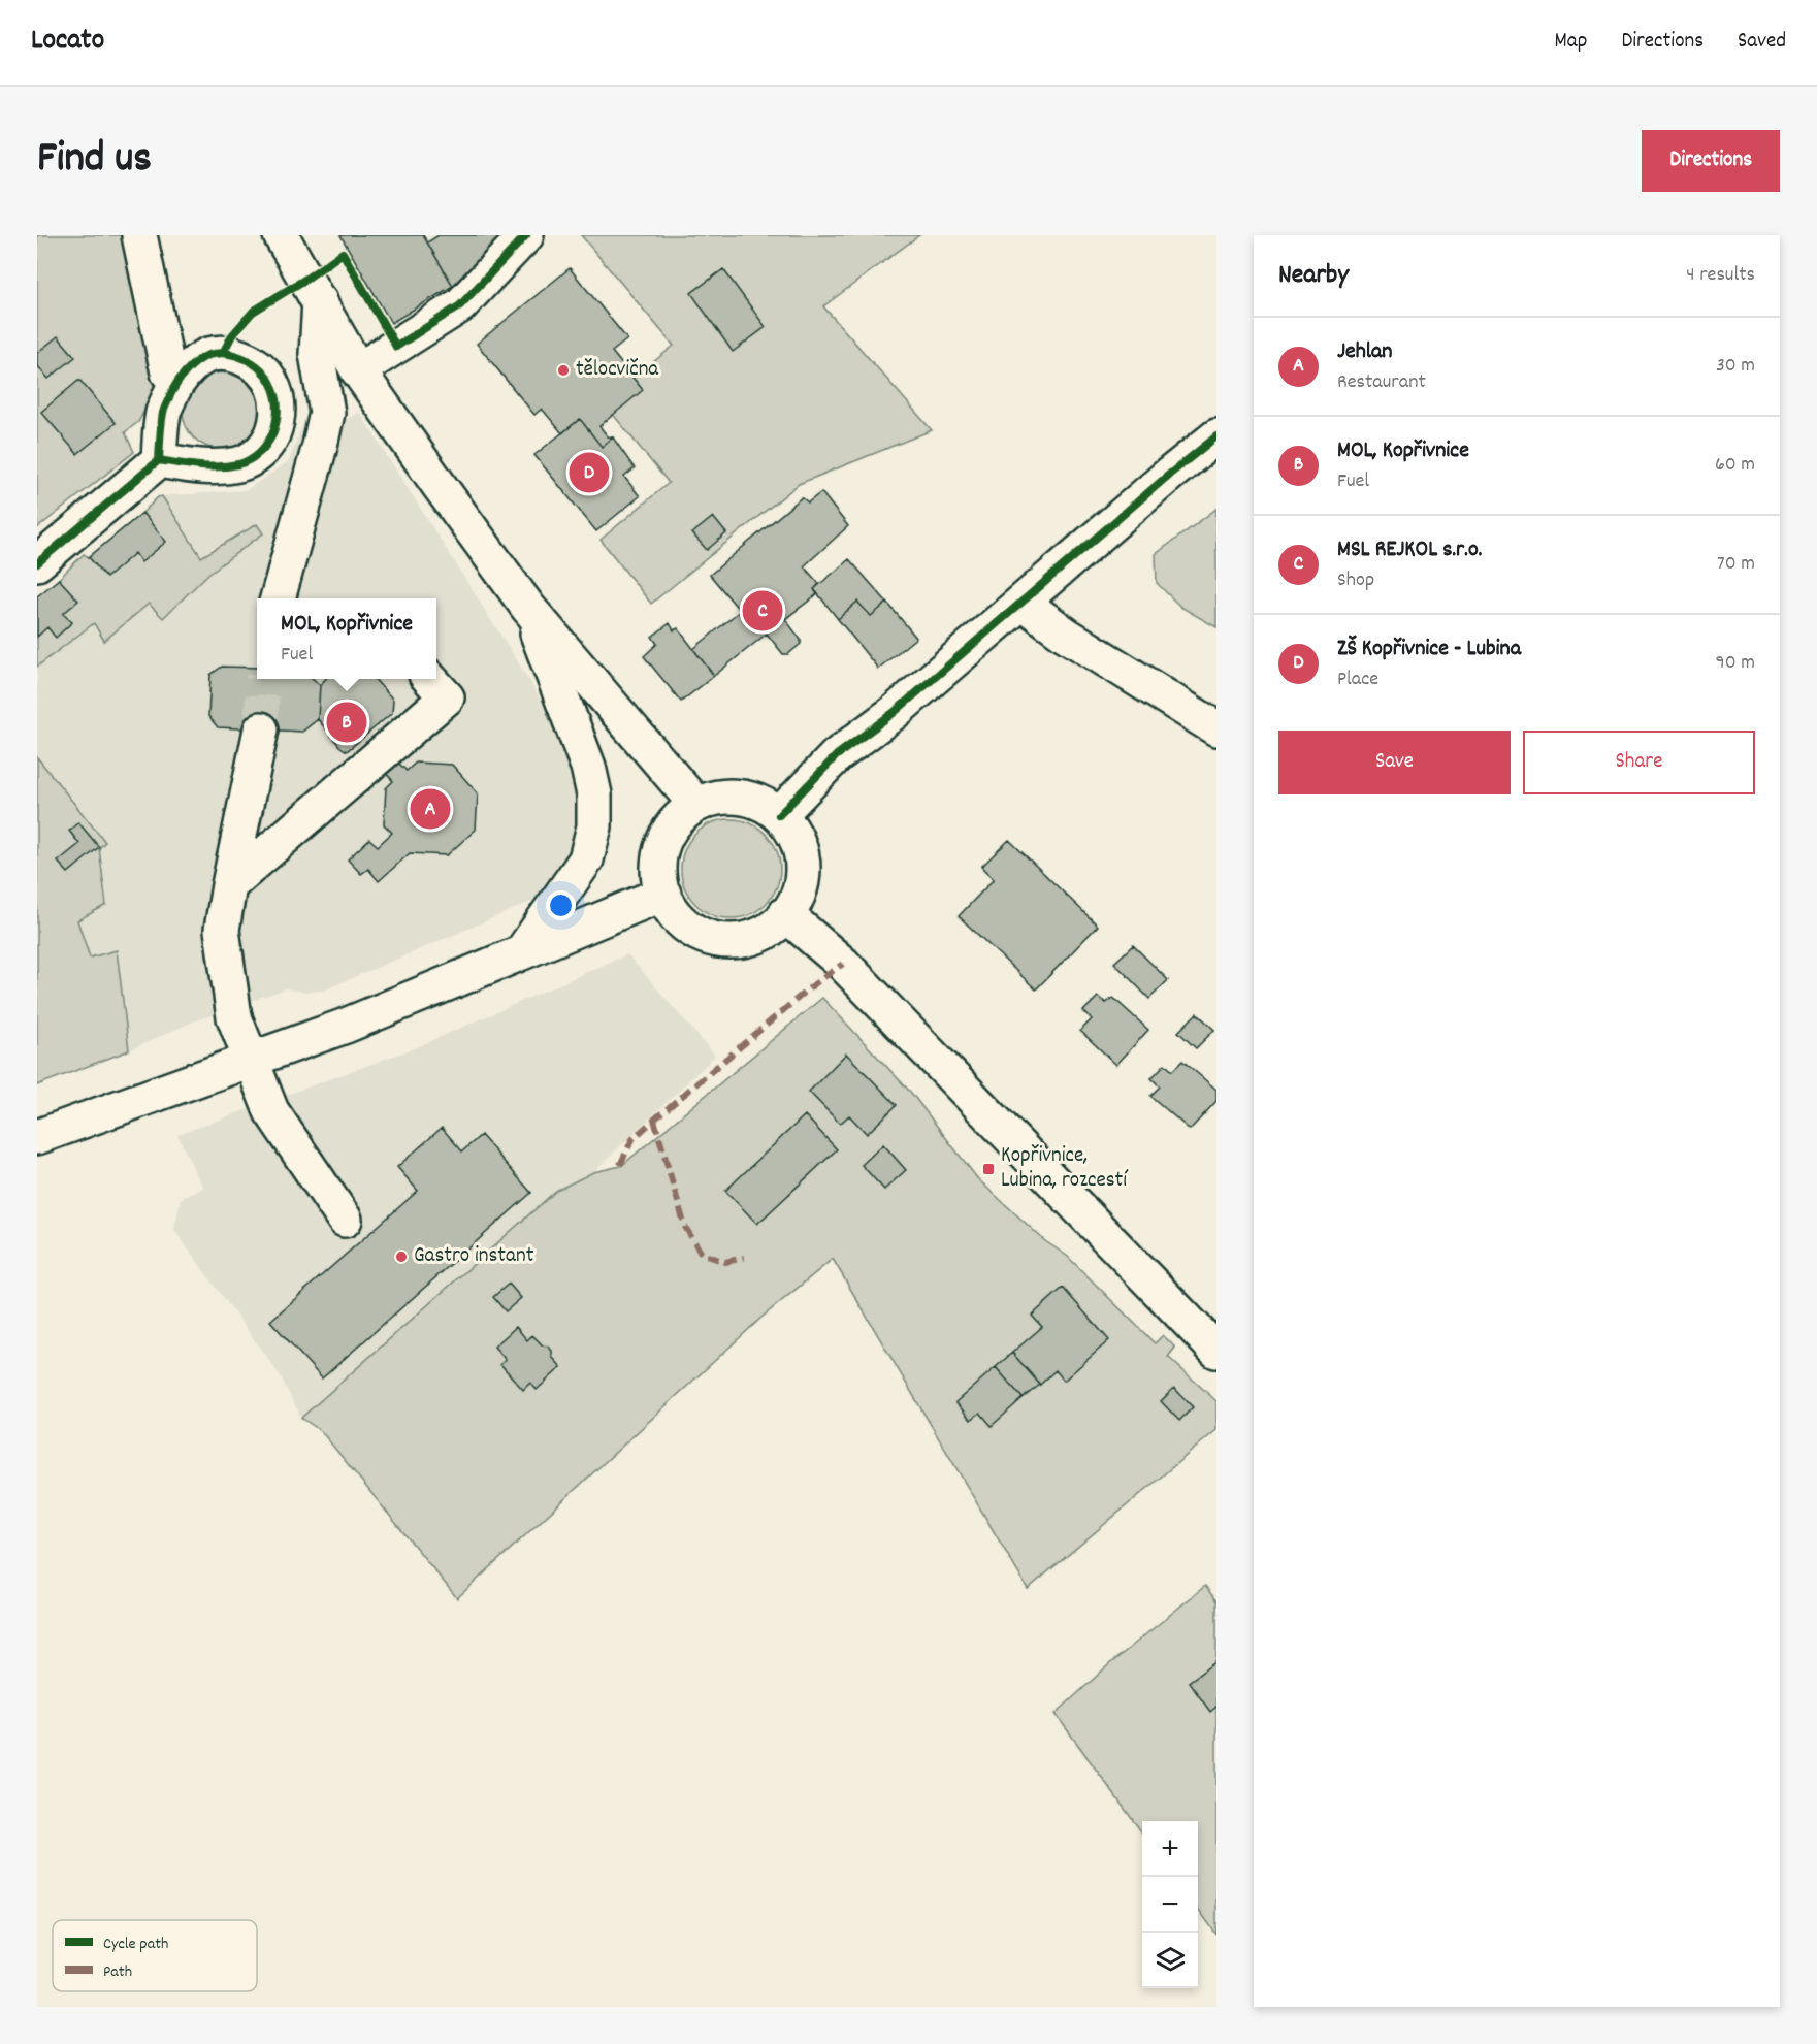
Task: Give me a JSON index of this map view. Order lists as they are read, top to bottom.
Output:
{
  "places": {
    "other": ["tělocvična", "Gastro instant"],
    "transit": ["Kopřivnice, Lubina, rozcestí"]
  },
  "legend": ["Cycle path", "Path"],
  "page": {
    "header": "Locato",
    "nav": ["Map", "Directions", "Saved"],
    "title": "Find us",
    "buttons": [
      "Directions",
      ["Save", "Share"]
    ],
    "heading": ["Nearby", "4 results"],
    "list": [
      {
        "mark": "A",
        "name": "Jehlan",
        "note": "Restaurant",
        "value": "30 m"
      },
      {
        "mark": "B",
        "name": "MOL, Kopřivnice",
        "note": "Fuel",
        "value": "60 m"
      },
      {
        "mark": "C",
        "name": "MSL REJKOL s.r.o.",
        "note": "Shop",
        "value": "70 m"
      },
      {
        "mark": "D",
        "name": "ZŠ Kopřivnice - Lubina",
        "note": "Place",
        "value": "90 m"
      }
    ],
    "pins": [
      "D",
      "C",
      "B",
      "A"
    ],
    "popup": ["MOL, Kopřivnice", "Fuel"],
    "map_buttons": ["+", "−"]
  }
}
